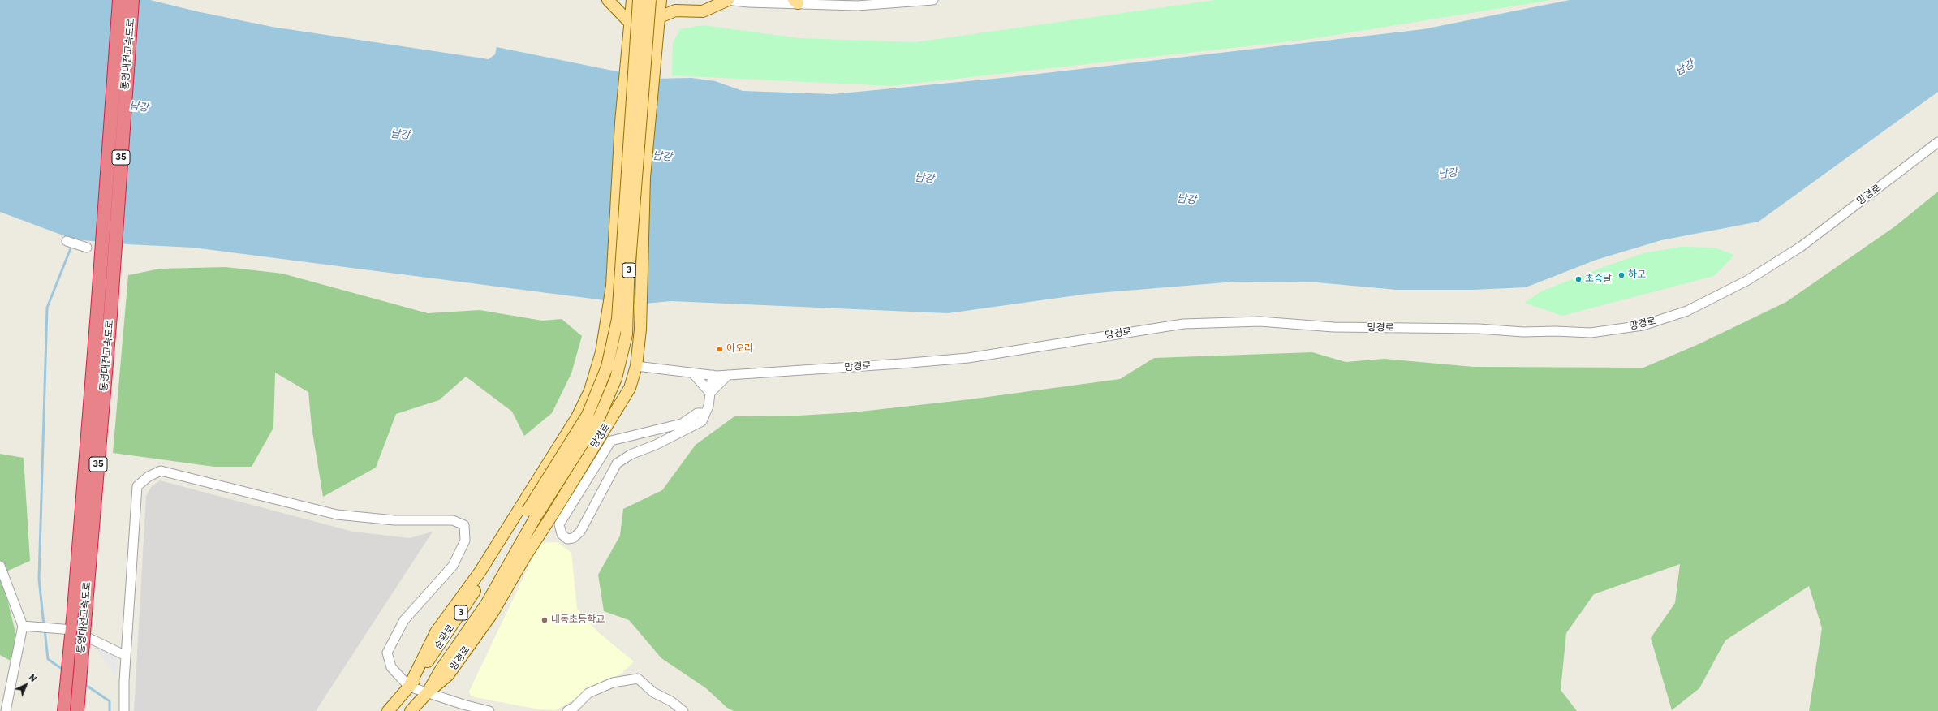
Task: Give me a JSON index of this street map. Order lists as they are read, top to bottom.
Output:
{
  "streets": {
    "highway": ["통영대전고속도로", "35"],
    "main road": ["망경로", "3", "순환로"]
  },
  "crossings": [
    ["망경로", "순환로"],
    ["3", "순환로"]
  ],
  "water": ["남강"],
  "places": [
    "하모",
    "초승달",
    "아오라",
    "내동초등학교"
  ],
  "north": "top right"
}
